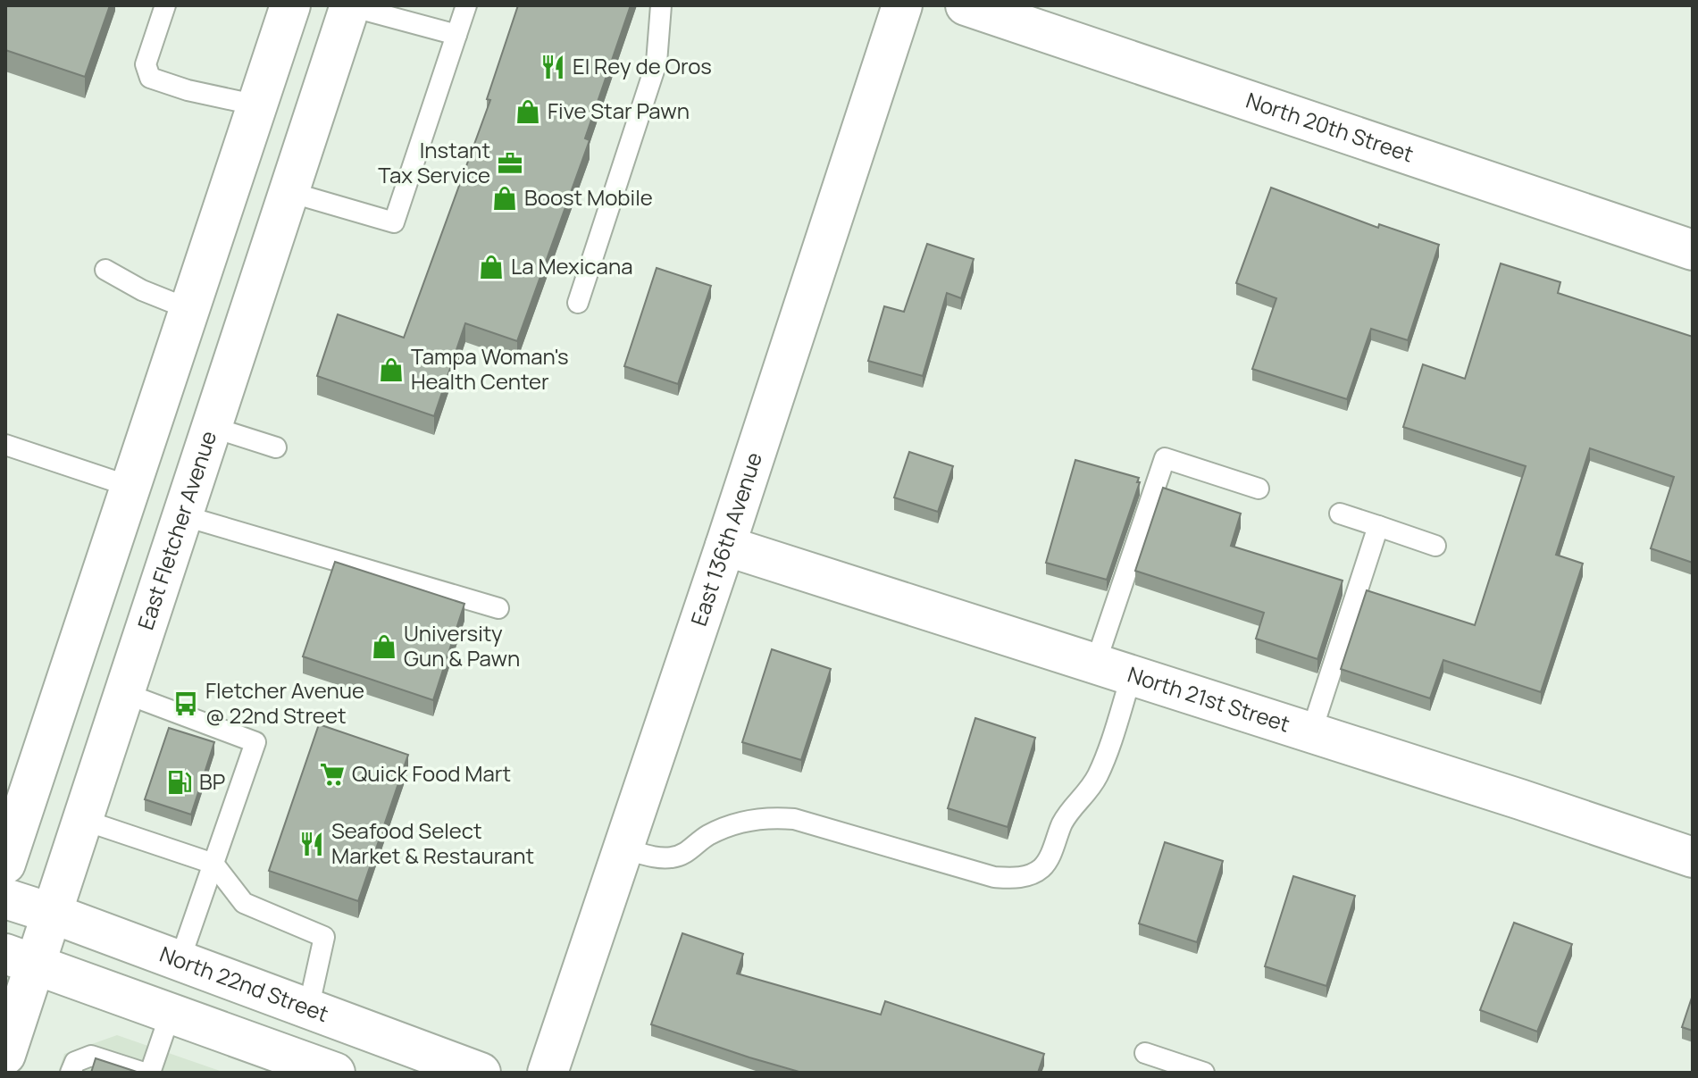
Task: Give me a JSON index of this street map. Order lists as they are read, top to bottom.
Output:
{
  "streets": {
    "street": [
      "North 20th Street",
      "East Fletcher Avenue",
      "East 136th Avenue",
      "North 21st Street",
      "North 22nd Street"
    ]
  },
  "crossings": [
    ["East Fletcher Avenue", "North 22nd Street"],
    ["East 136th Avenue", "North 21st Street"]
  ],
  "places": {
    "restaurant": ["El Rey de Oros", "Seafood Select Market & Restaurant"],
    "shop": [
      "Five Star Pawn",
      "Boost Mobile",
      "La Mexicana",
      "Tampa Woman's Health Center",
      "University Gun & Pawn"
    ],
    "office": ["Instant Tax Service"],
    "bus stop": ["Fletcher Avenue @ 22nd Street"],
    "supermarket": ["Quick Food Mart"],
    "fuel station": ["BP"]
  }
}
